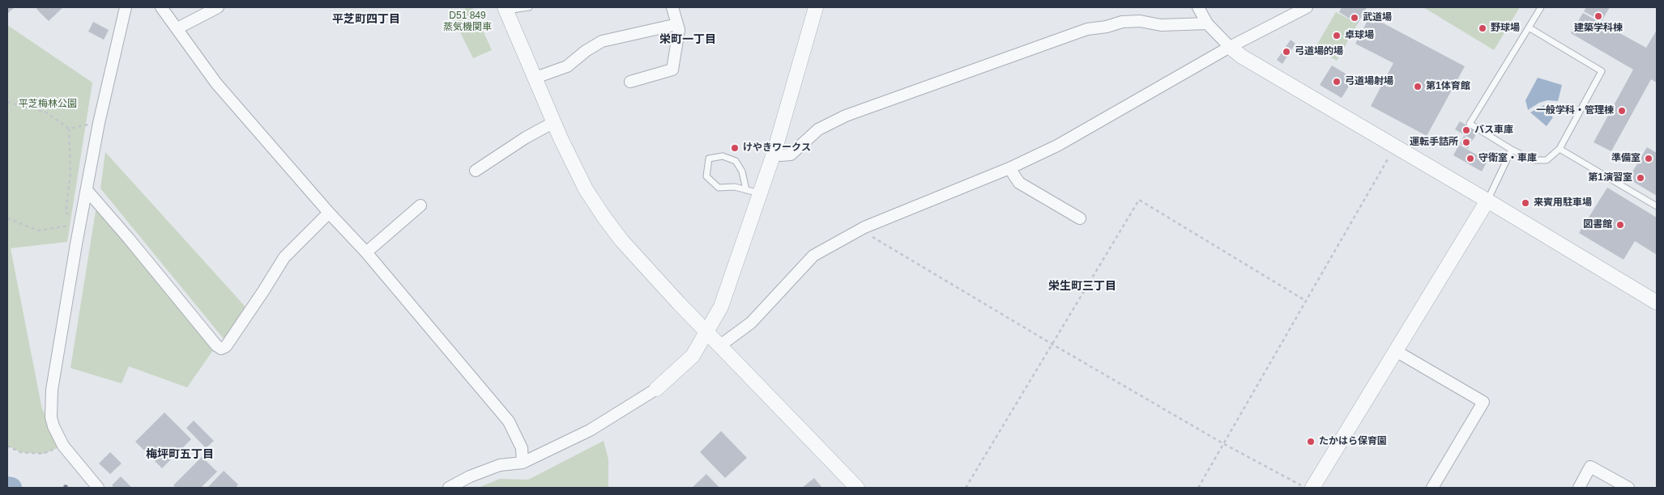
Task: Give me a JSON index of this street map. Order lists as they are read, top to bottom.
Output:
{
  "districts": [
    "平芝町四丁目",
    "栄町一丁目",
    "栄生町三丁目",
    "梅坪町五丁目"
  ],
  "parks": ["D51 849 蒸気機関車", "平芝梅林公園"],
  "places": [
    "建築学科棟",
    "武道場",
    "野球場",
    "卓球場",
    "弓道場的場",
    "弓道場射場",
    "第1体育館",
    "一般学科・管理棟",
    "バス車庫",
    "運転手詰所",
    "けやきワークス",
    "守衛室・車庫",
    "準備室",
    "第1演習室",
    "来賓用駐車場",
    "図書館",
    "たかはら保育園"
  ]
}
